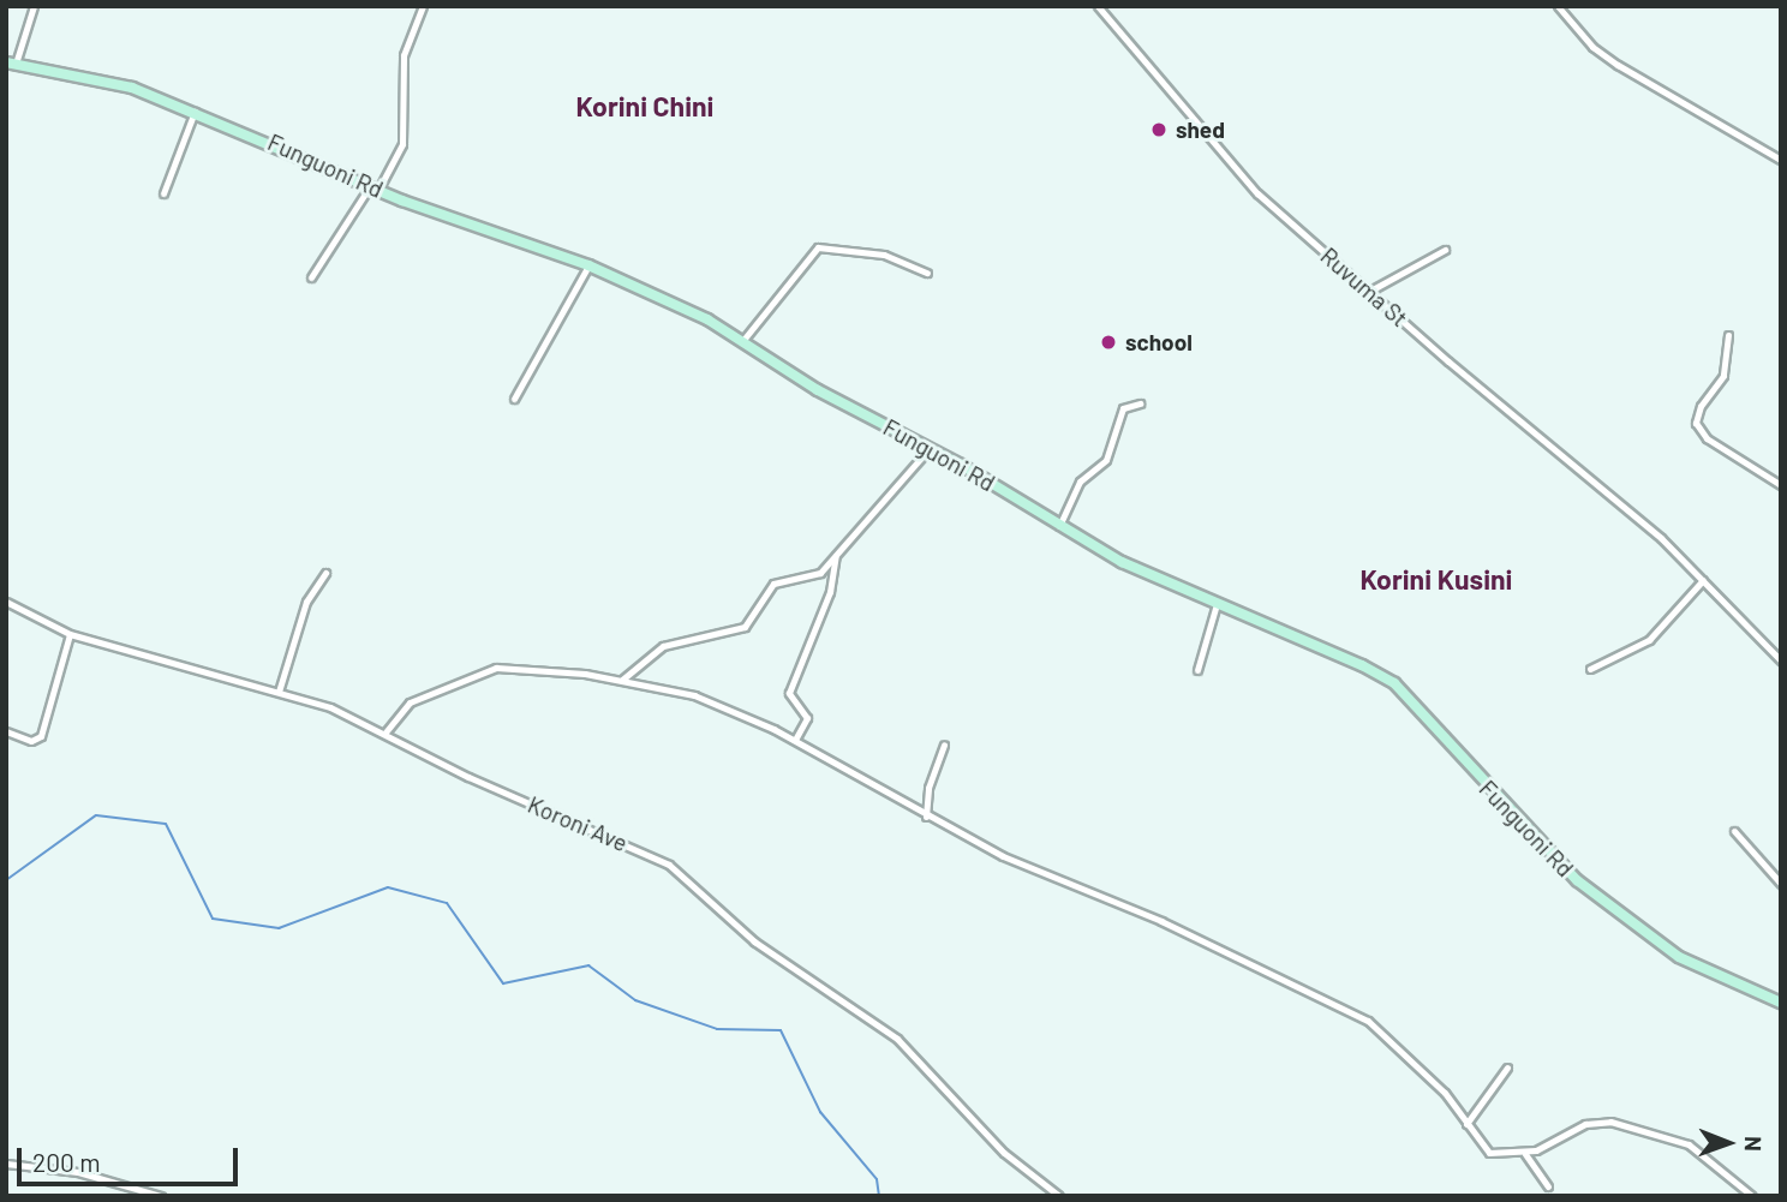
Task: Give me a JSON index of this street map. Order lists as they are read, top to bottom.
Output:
{
  "streets": {
    "street": ["Funguoni Rd", "Ruvuma St", "Koroni Ave"]
  },
  "districts": ["Korini Chini", "Korini Kusini"],
  "places": ["shed", "school"],
  "scale_bar": "200 m",
  "north": "right"
}
